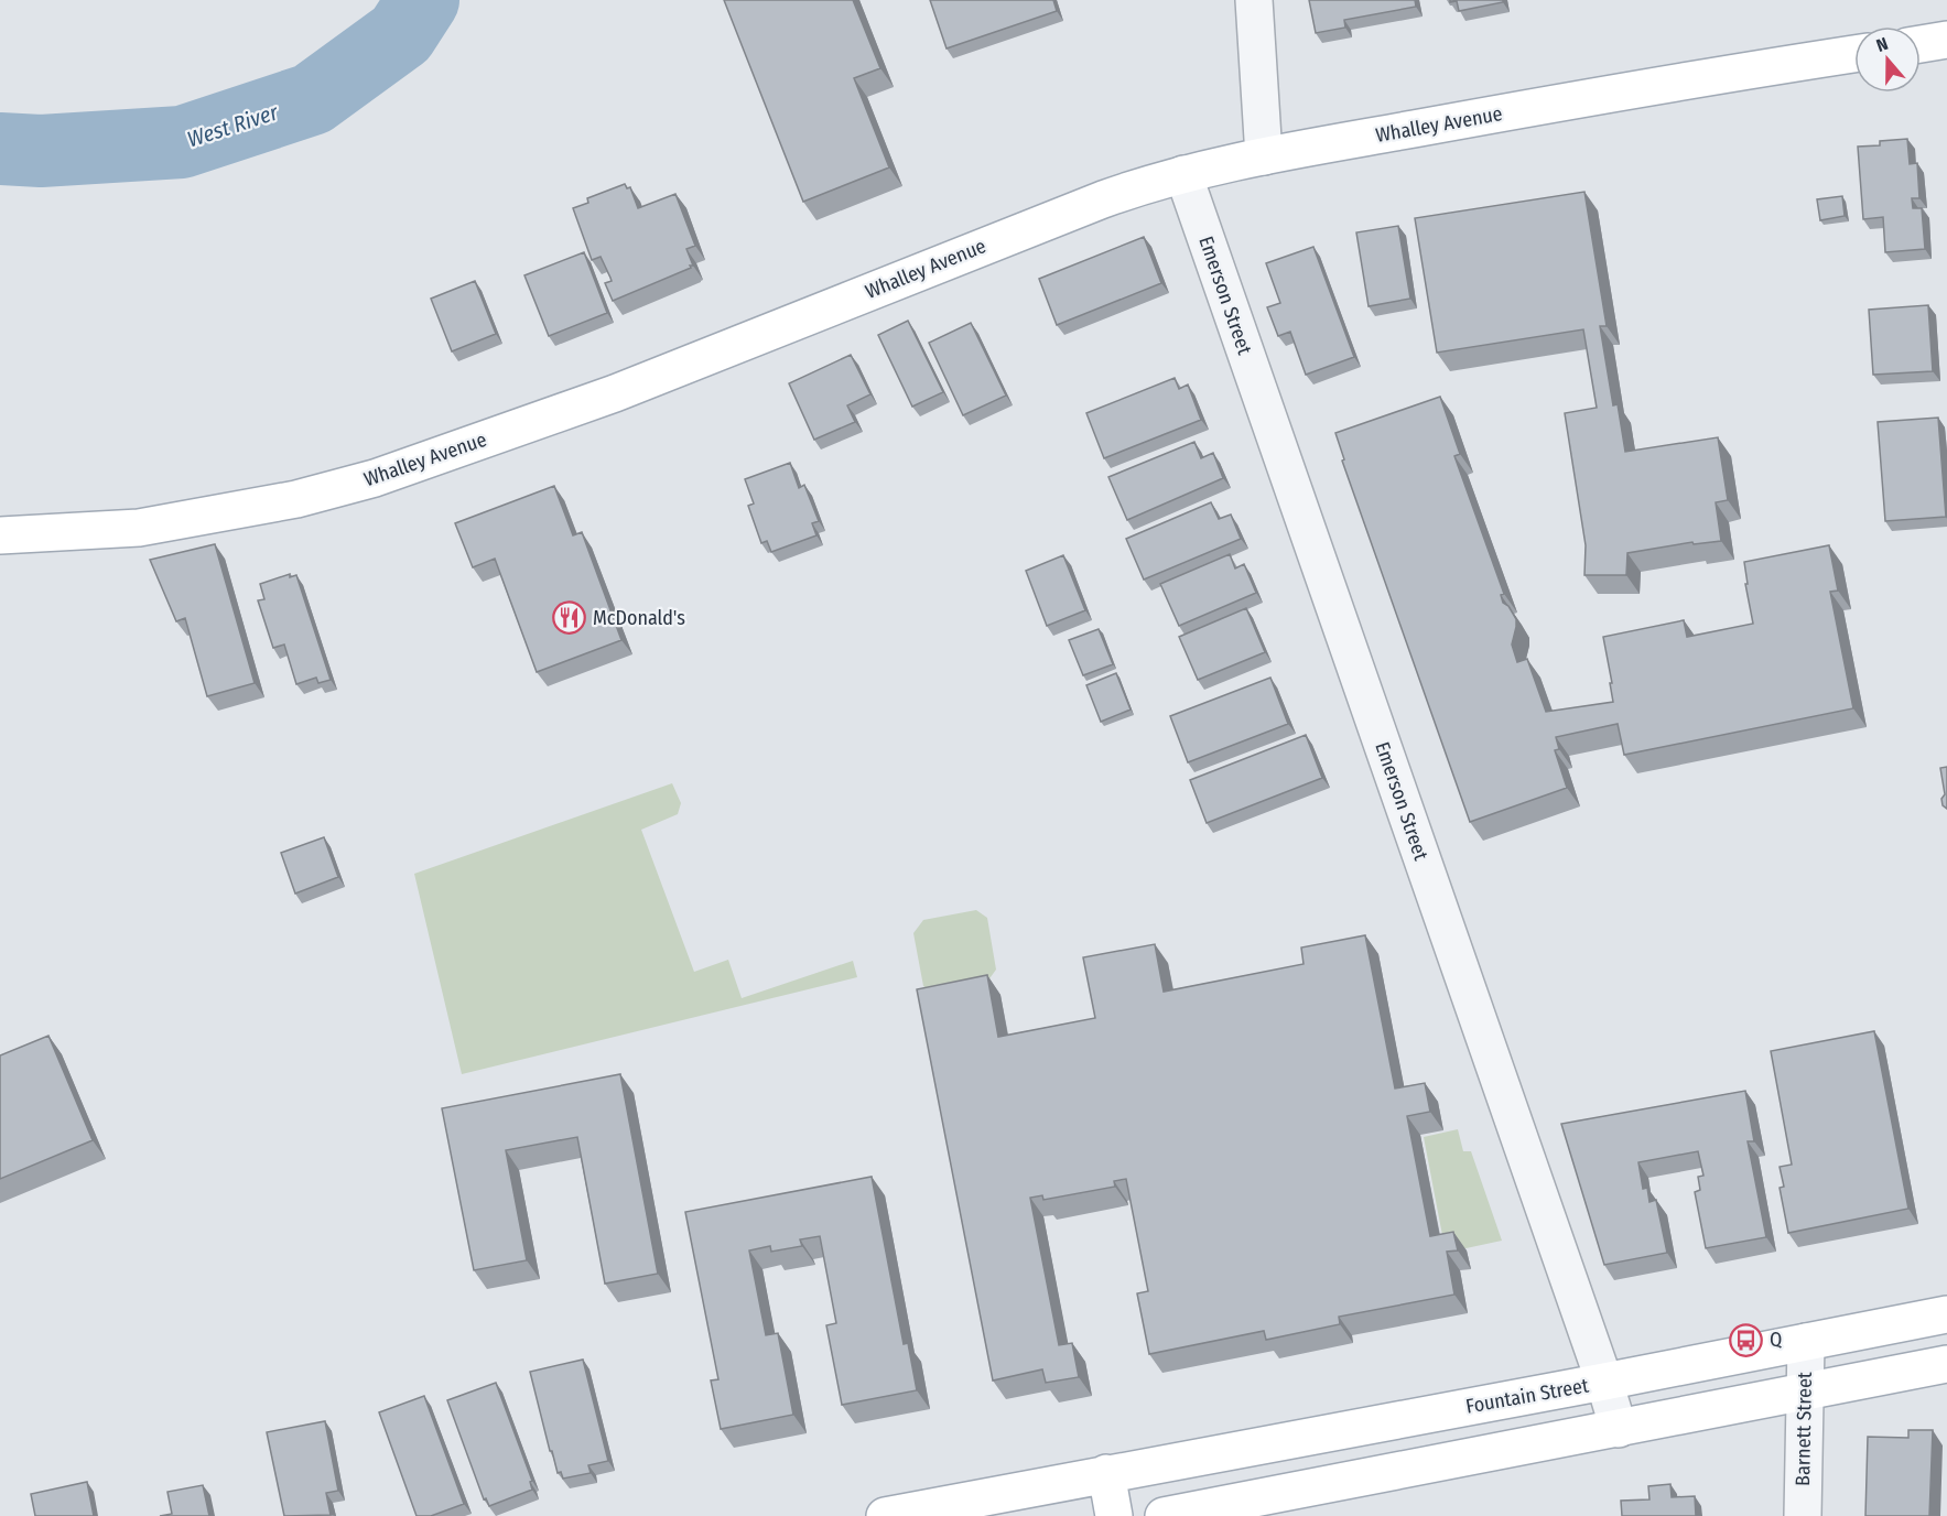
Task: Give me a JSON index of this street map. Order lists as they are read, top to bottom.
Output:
{
  "streets": {
    "main road": ["Whalley Avenue", "Fountain Street"],
    "street": ["Emerson Street", "Barnett Street"]
  },
  "crossings": [
    ["Whalley Avenue", "Emerson Street"],
    ["Emerson Street", "Fountain Street"],
    ["Fountain Street", "Barnett Street"]
  ],
  "water": ["West River"],
  "places": {
    "restaurant": ["McDonald's"],
    "bus stop": ["Q"]
  },
  "north": "top"
}
